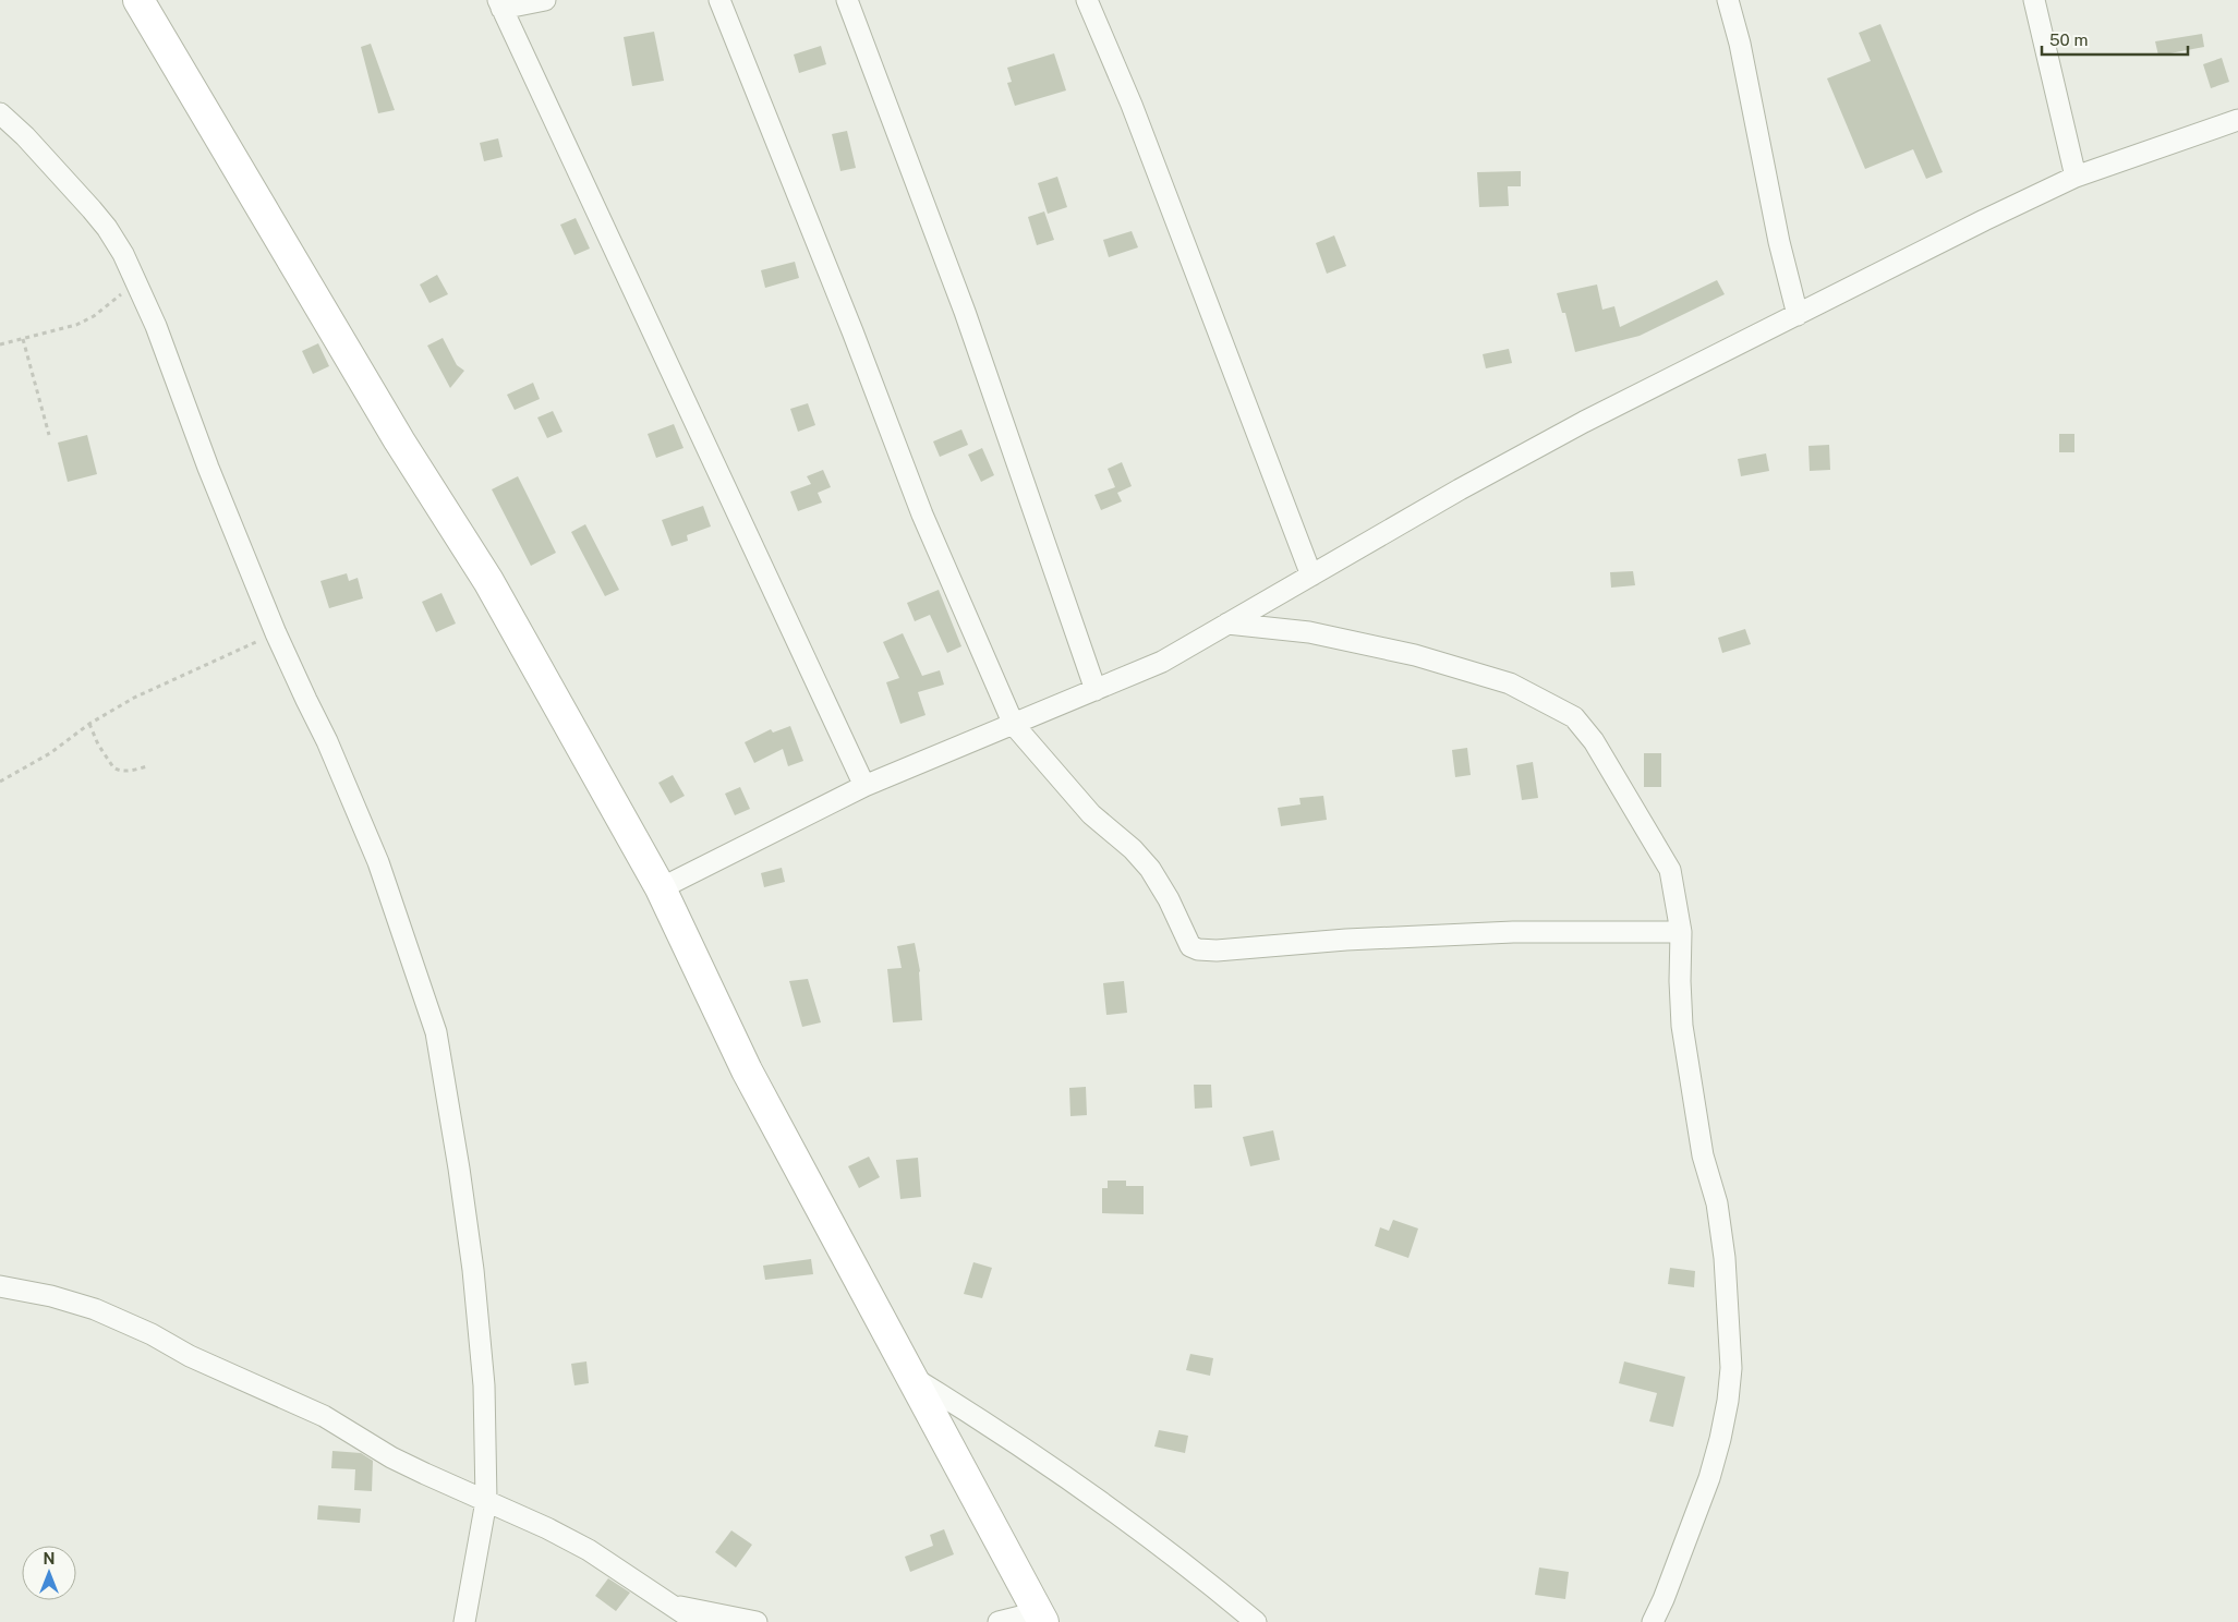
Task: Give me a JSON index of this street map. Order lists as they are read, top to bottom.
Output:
{
  "scale_bar": "50 m",
  "north": "top"
}
